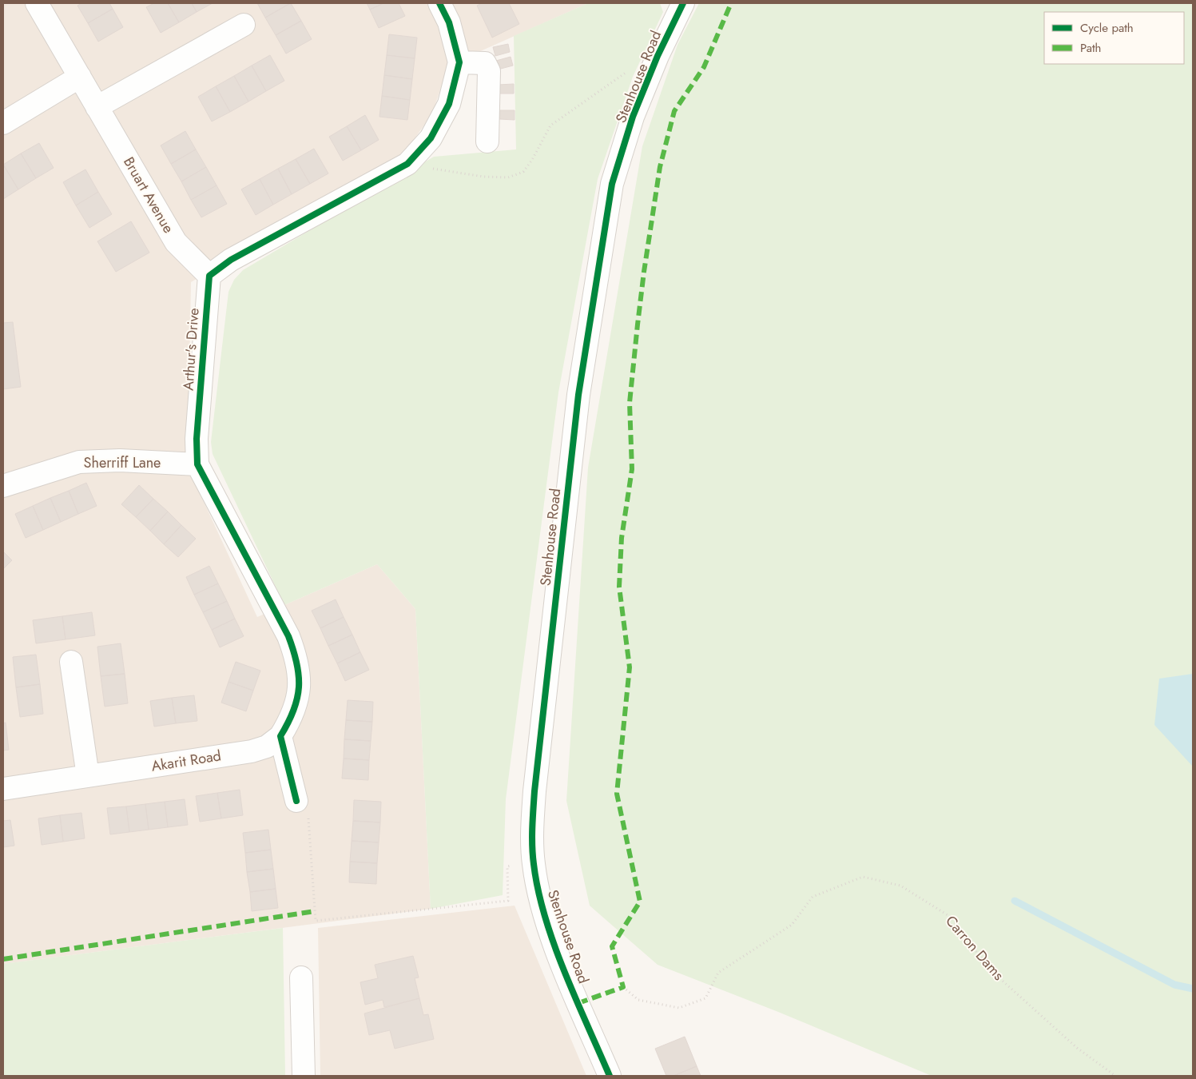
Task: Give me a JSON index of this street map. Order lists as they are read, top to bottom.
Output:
{
  "streets": {
    "street": [
      "Stenhouse Road",
      "Bruart Avenue",
      "Arthur's Drive",
      "Sherriff Lane",
      "Akarit Road"
    ],
    "path": ["Carron Dams"]
  },
  "crossings": [
    ["Bruart Avenue", "Arthur's Drive"],
    ["Arthur's Drive", "Sherriff Lane"],
    ["Arthur's Drive", "Akarit Road"]
  ],
  "legend": ["Cycle path", "Path"]
}
